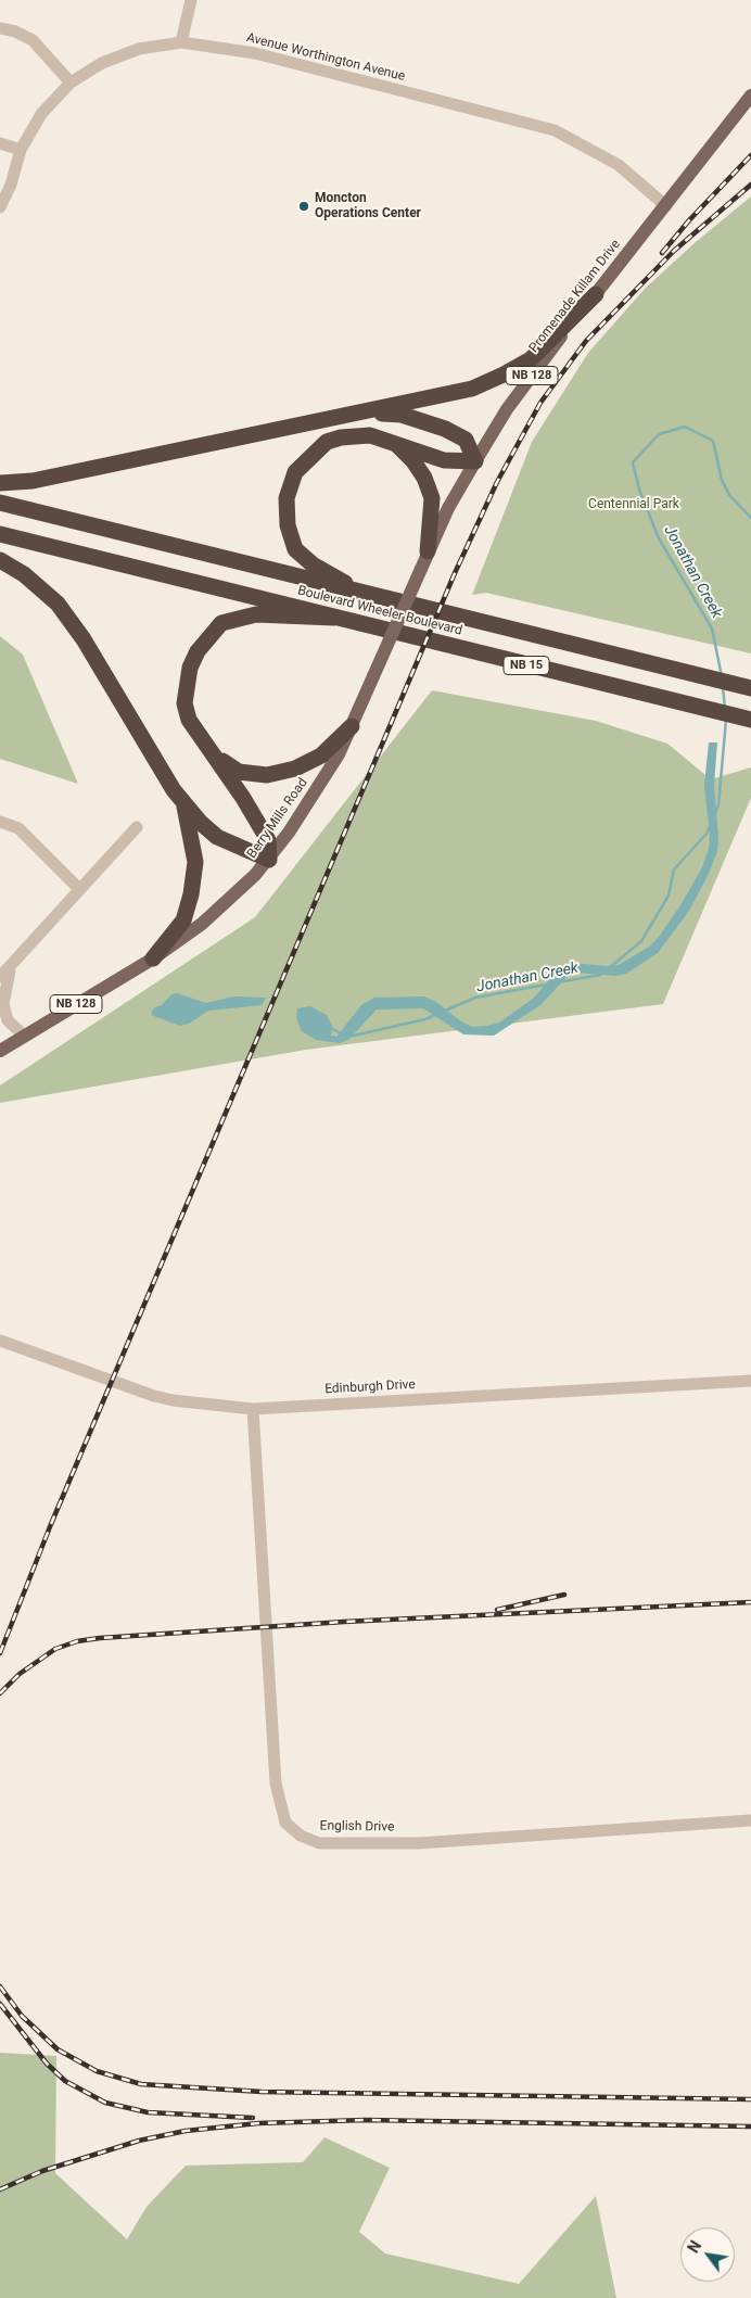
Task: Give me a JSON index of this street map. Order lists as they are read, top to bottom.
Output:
{
  "streets": {
    "highway": ["Boulevard Wheeler Boulevard", "NB 15"],
    "main road": ["Promenade Killam Drive", "NB 128", "Berry Mills Road"],
    "street": ["Avenue Worthington Avenue", "Edinburgh Drive", "English Drive"]
  },
  "crossings": [
    ["Avenue Worthington Avenue", "Promenade Killam Drive"],
    ["Promenade Killam Drive", "Berry Mills Road"],
    ["Edinburgh Drive", "English Drive"]
  ],
  "water": ["Jonathan Creek"],
  "parks": ["Centennial Park"],
  "places": ["Moncton Operations Center"],
  "north": "top left"
}
